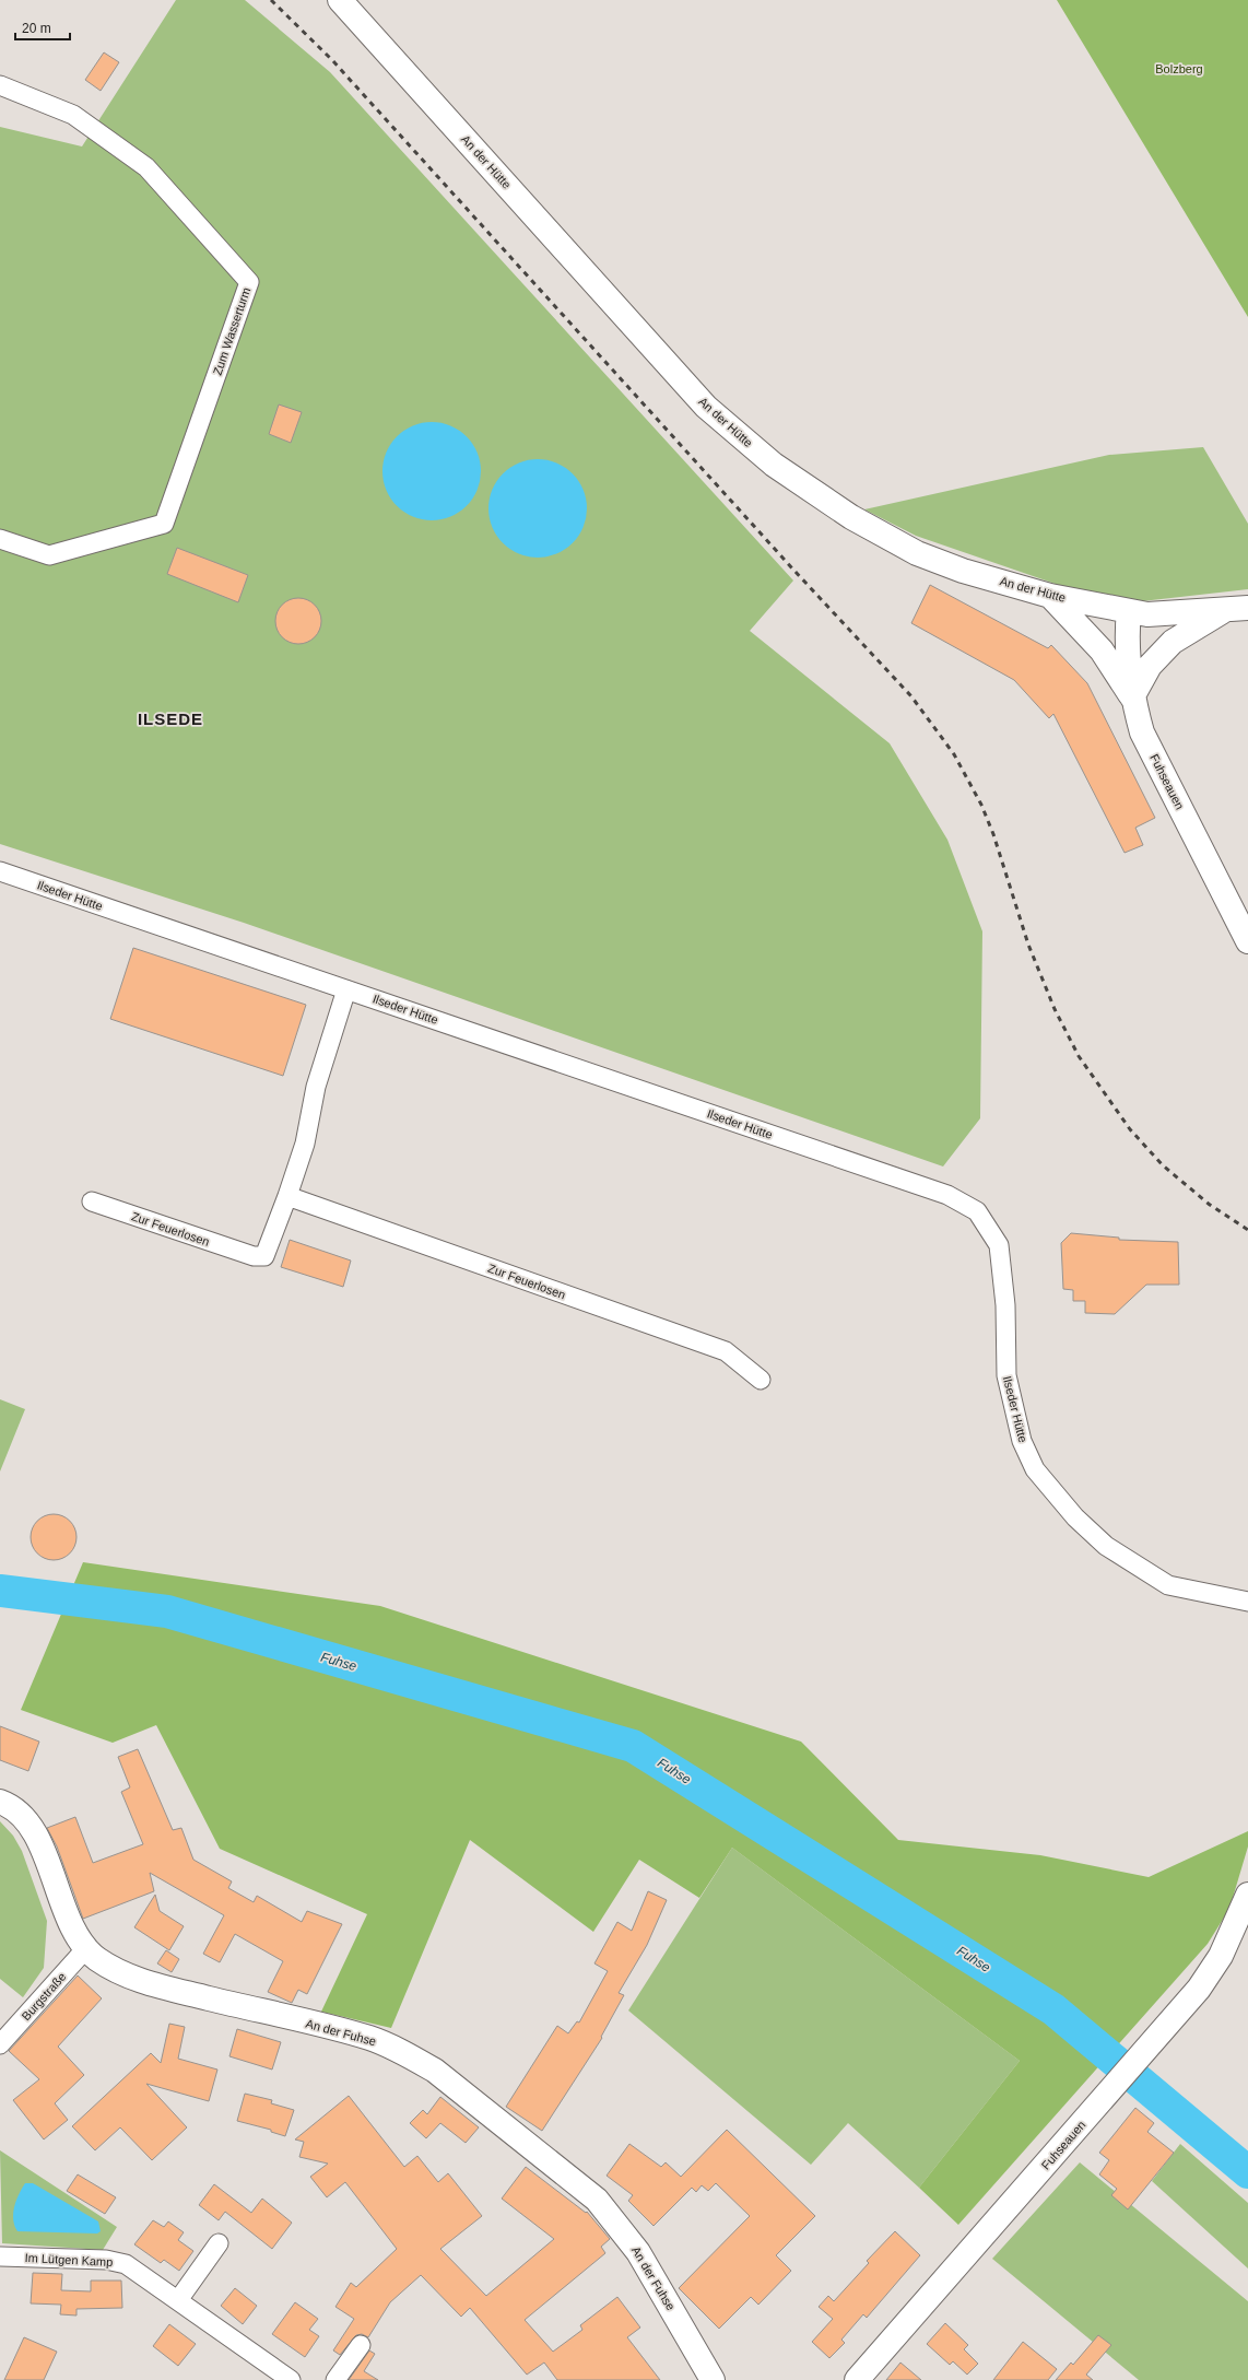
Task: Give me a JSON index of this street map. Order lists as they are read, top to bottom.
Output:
{
  "streets": {
    "street": [
      "An der Hütte",
      "Zum Wasserturm",
      "Fuhseauen",
      "Ilseder Hütte",
      "Zur Feuerlosen",
      "Burgstraße",
      "An der Fuhse",
      "Im Lütgen Kamp"
    ]
  },
  "crossings": [
    ["An der Hütte", "Fuhseauen"],
    ["Ilseder Hütte", "Zur Feuerlosen"],
    ["Burgstraße", "An der Fuhse"]
  ],
  "districts": ["ILSEDE"],
  "water": ["Fuhse"],
  "parks": ["Bolzberg"],
  "scale_bar": "20 m"
}
